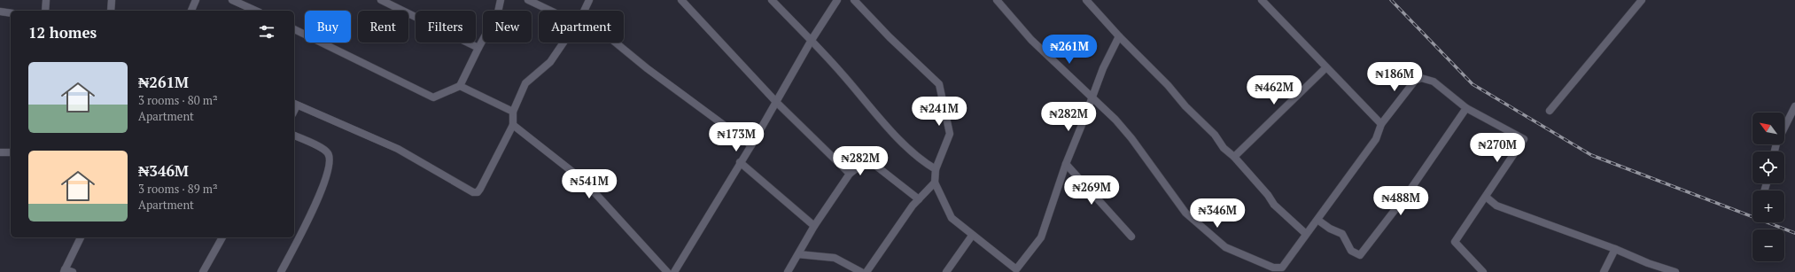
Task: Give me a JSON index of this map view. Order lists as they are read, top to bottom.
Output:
{
  "north": "top left",
  "page": {
    "chip": [
      "Buy",
      "Rent",
      "Filters",
      "New",
      "Apartment"
    ],
    "heading": "12 homes",
    "price": [
      "₦261M",
      "₦186M",
      "₦462M",
      "₦241M",
      "₦282M",
      "₦173M",
      "₦270M",
      "₦282M",
      "₦541M",
      "₦269M",
      "₦488M",
      "₦346M"
    ],
    "list": [
      {
        "name": "₦261M",
        "note": "3 rooms · 80 m² · Apartment"
      },
      {
        "name": "₦346M",
        "note": "3 rooms · 89 m² · Apartment"
      }
    ],
    "map_buttons": ["+", "−"]
  }
}
